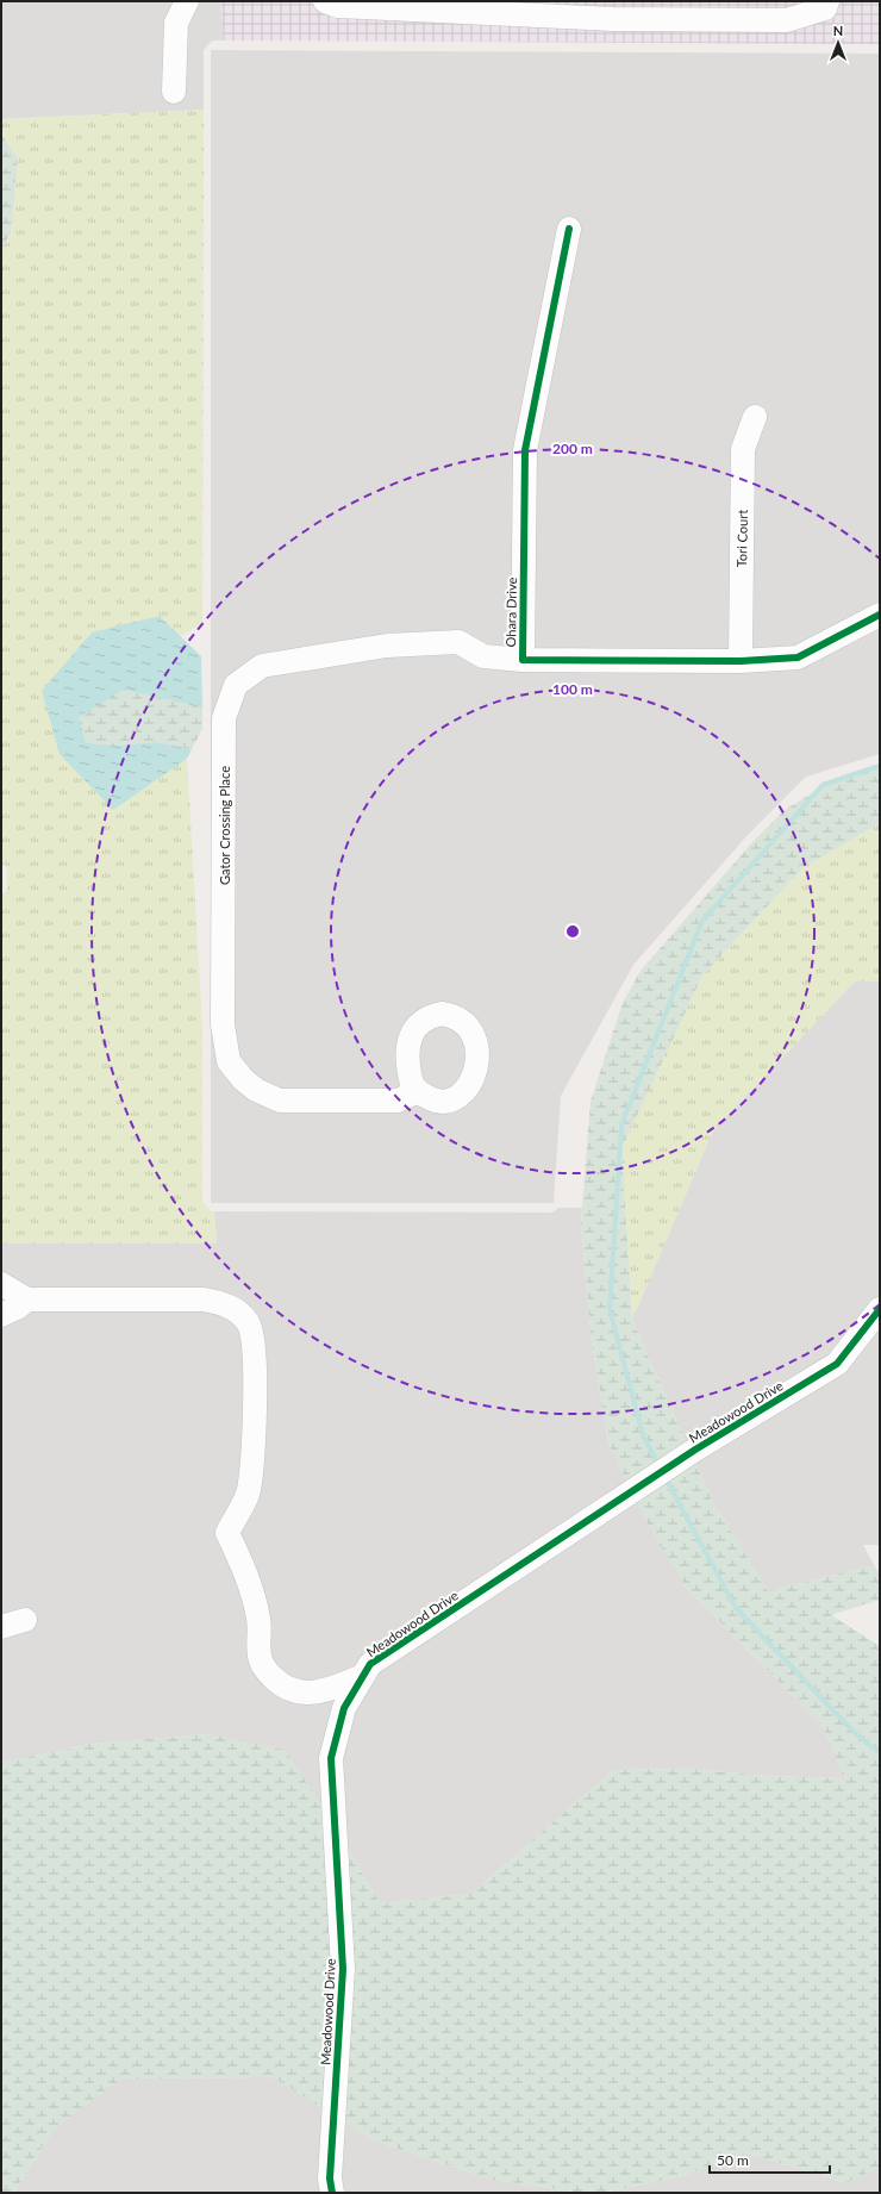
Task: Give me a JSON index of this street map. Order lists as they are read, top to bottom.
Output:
{
  "streets": {
    "street": [
      "Tori Court",
      "Ohara Drive",
      "Gator Crossing Place",
      "Meadowood Drive"
    ]
  },
  "crossings": [
    ["Tori Court", "Ohara Drive"],
    ["Ohara Drive", "Gator Crossing Place"]
  ],
  "scale_bar": "50 m",
  "north": "top",
  "rings": ["200 m", "100 m"]
}
